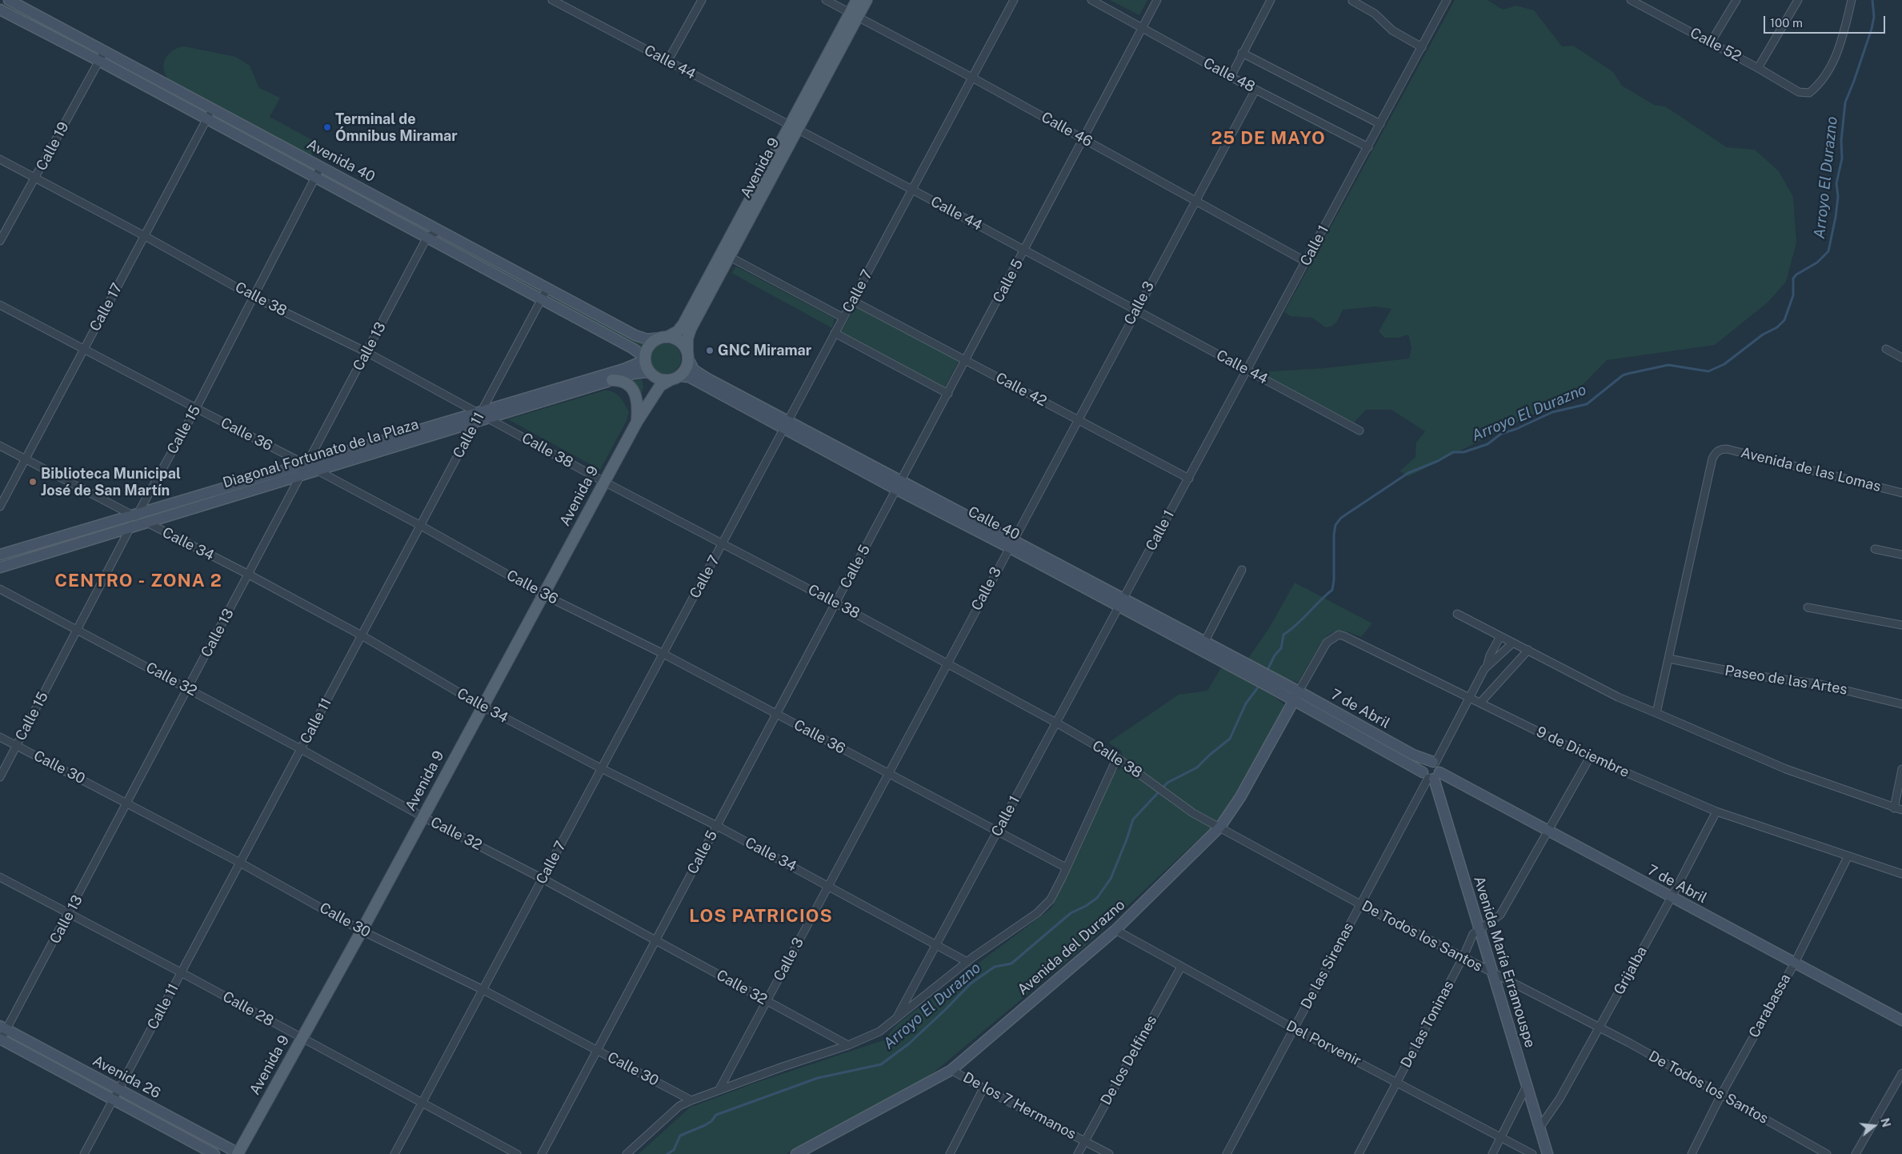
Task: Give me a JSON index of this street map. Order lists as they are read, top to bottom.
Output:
{
  "streets": {
    "main road": [
      "Avenida 40",
      "Avenida 9",
      "Diagonal Fortunato de la Plaza",
      "Calle 40",
      "7 de Abril",
      "Avenida del Durazno",
      "Avenida María Erramouspe",
      "Avenida 26"
    ],
    "street": [
      "Calle 52",
      "Calle 44",
      "Calle 48",
      "Calle 46",
      "Calle 19",
      "Calle 1",
      "Calle 5",
      "Calle 7",
      "Calle 38",
      "Calle 3",
      "Calle 17",
      "Calle 13",
      "Calle 42",
      "Calle 15",
      "Calle 36",
      "Calle 11",
      "Avenida de las Lomas",
      "Calle 34",
      "Calle 32",
      "Paseo de las Artes",
      "9 de Diciembre",
      "Calle 30",
      "De Todos los Santos",
      "De las Sirenas",
      "Grijalba",
      "Carabassa",
      "Calle 28",
      "De las Toninas",
      "Del Porvenir",
      "De los Delfines",
      "De los 7 Hermanos"
    ]
  },
  "crossings": [
    ["Calle 44", "Avenida 9"],
    ["Calle 44", "Calle 1"],
    ["Calle 44", "Calle 5"],
    ["Calle 44", "Calle 7"],
    ["Calle 44", "Calle 3"],
    ["Calle 48", "Calle 1"],
    ["Calle 48", "Calle 5"],
    ["Calle 48", "Calle 3"],
    ["Calle 46", "Avenida 9"],
    ["Calle 46", "Calle 1"],
    ["Calle 46", "Calle 5"],
    ["Calle 46", "Calle 7"],
    ["Calle 46", "Calle 3"],
    ["Calle 19", "Avenida 40"],
    ["Calle 19", "Calle 38"],
    ["Avenida 40", "Avenida 9"],
    ["Avenida 40", "Calle 17"],
    ["Avenida 40", "Calle 13"],
    ["Avenida 40", "Calle 15"],
    ["Avenida 40", "Calle 11"],
    ["Avenida 40", "Diagonal Fortunato de la Plaza"],
    ["Avenida 40", "Calle 40"],
    ["Avenida 9", "Calle 38"],
    ["Avenida 9", "Calle 36"],
    ["Avenida 9", "Diagonal Fortunato de la Plaza"],
    ["Avenida 9", "Calle 40"],
    ["Avenida 9", "Calle 34"],
    ["Avenida 9", "Calle 32"],
    ["Avenida 9", "Calle 30"],
    ["Avenida 9", "Calle 28"],
    ["Avenida 9", "Avenida 26"],
    ["Calle 1", "Calle 38"],
    ["Calle 1", "Calle 3"],
    ["Calle 1", "Calle 42"],
    ["Calle 1", "Calle 36"],
    ["Calle 1", "Calle 40"],
    ["Calle 1", "Calle 34"],
    ["Calle 1", "Calle 32"],
    ["Calle 1", "Calle 30"],
    ["Calle 5", "Calle 38"],
    ["Calle 5", "Calle 42"],
    ["Calle 5", "Calle 36"],
    ["Calle 5", "Calle 40"],
    ["Calle 5", "Calle 34"],
    ["Calle 5", "Calle 32"],
    ["Calle 5", "Calle 30"],
    ["Calle 7", "Calle 38"],
    ["Calle 7", "Calle 42"],
    ["Calle 7", "Calle 36"],
    ["Calle 7", "Calle 40"],
    ["Calle 7", "Calle 34"],
    ["Calle 7", "Calle 32"],
    ["Calle 7", "Calle 30"],
    ["Calle 7", "Calle 28"],
    ["Calle 38", "Calle 3"],
    ["Calle 38", "Calle 17"],
    ["Calle 38", "Calle 13"],
    ["Calle 38", "Calle 15"],
    ["Calle 38", "Calle 11"],
    ["Calle 38", "Diagonal Fortunato de la Plaza"],
    ["Calle 38", "De Todos los Santos"],
    ["Calle 3", "Calle 42"],
    ["Calle 3", "Calle 36"],
    ["Calle 3", "Calle 40"],
    ["Calle 3", "Calle 34"],
    ["Calle 3", "Calle 32"],
    ["Calle 17", "Calle 36"],
    ["Calle 17", "Calle 34"],
    ["Calle 13", "Calle 36"],
    ["Calle 13", "Diagonal Fortunato de la Plaza"],
    ["Calle 13", "Calle 34"],
    ["Calle 13", "Calle 32"],
    ["Calle 13", "Calle 30"],
    ["Calle 13", "Calle 28"],
    ["Calle 13", "Avenida 26"],
    ["Calle 15", "Calle 36"],
    ["Calle 15", "Diagonal Fortunato de la Plaza"],
    ["Calle 15", "Calle 34"],
    ["Calle 15", "Calle 32"],
    ["Calle 15", "Calle 30"],
    ["Calle 36", "Calle 11"],
    ["Calle 36", "Diagonal Fortunato de la Plaza"],
    ["Calle 11", "Diagonal Fortunato de la Plaza"],
    ["Calle 11", "Calle 34"],
    ["Calle 11", "Calle 32"],
    ["Calle 11", "Calle 30"],
    ["Calle 11", "Calle 28"],
    ["Calle 11", "Avenida 26"],
    ["Diagonal Fortunato de la Plaza", "Calle 40"],
    ["Diagonal Fortunato de la Plaza", "Calle 34"],
    ["Avenida de las Lomas", "Paseo de las Artes"],
    ["Calle 40", "7 de Abril"],
    ["7 de Abril", "9 de Diciembre"],
    ["7 de Abril", "Avenida del Durazno"],
    ["7 de Abril", "Avenida María Erramouspe"],
    ["7 de Abril", "De las Sirenas"],
    ["7 de Abril", "Grijalba"],
    ["7 de Abril", "Carabassa"],
    ["7 de Abril", "De las Toninas"],
    ["9 de Diciembre", "Avenida del Durazno"],
    ["9 de Diciembre", "De las Sirenas"],
    ["9 de Diciembre", "Grijalba"],
    ["9 de Diciembre", "Carabassa"],
    ["9 de Diciembre", "De las Toninas"],
    ["De Todos los Santos", "Avenida del Durazno"],
    ["De Todos los Santos", "Avenida María Erramouspe"],
    ["De Todos los Santos", "De las Sirenas"],
    ["De Todos los Santos", "Grijalba"],
    ["De Todos los Santos", "Carabassa"],
    ["De Todos los Santos", "De las Toninas"],
    ["Avenida del Durazno", "Del Porvenir"],
    ["Avenida del Durazno", "De los 7 Hermanos"],
    ["Avenida María Erramouspe", "De las Sirenas"],
    ["Avenida María Erramouspe", "Grijalba"],
    ["Avenida María Erramouspe", "De las Toninas"],
    ["De las Sirenas", "Del Porvenir"],
    ["De las Toninas", "Del Porvenir"],
    ["Del Porvenir", "De los Delfines"],
    ["De los Delfines", "De los 7 Hermanos"]
  ],
  "districts": ["25 DE MAYO", "CENTRO - ZONA 2", "LOS PATRICIOS"],
  "water": ["Arroyo El Durazno"],
  "places": ["Terminal de Ómnibus Miramar", "GNC Miramar", "Biblioteca Municipal José de San Martín"],
  "scale_bar": "100 m",
  "north": "right"
}
